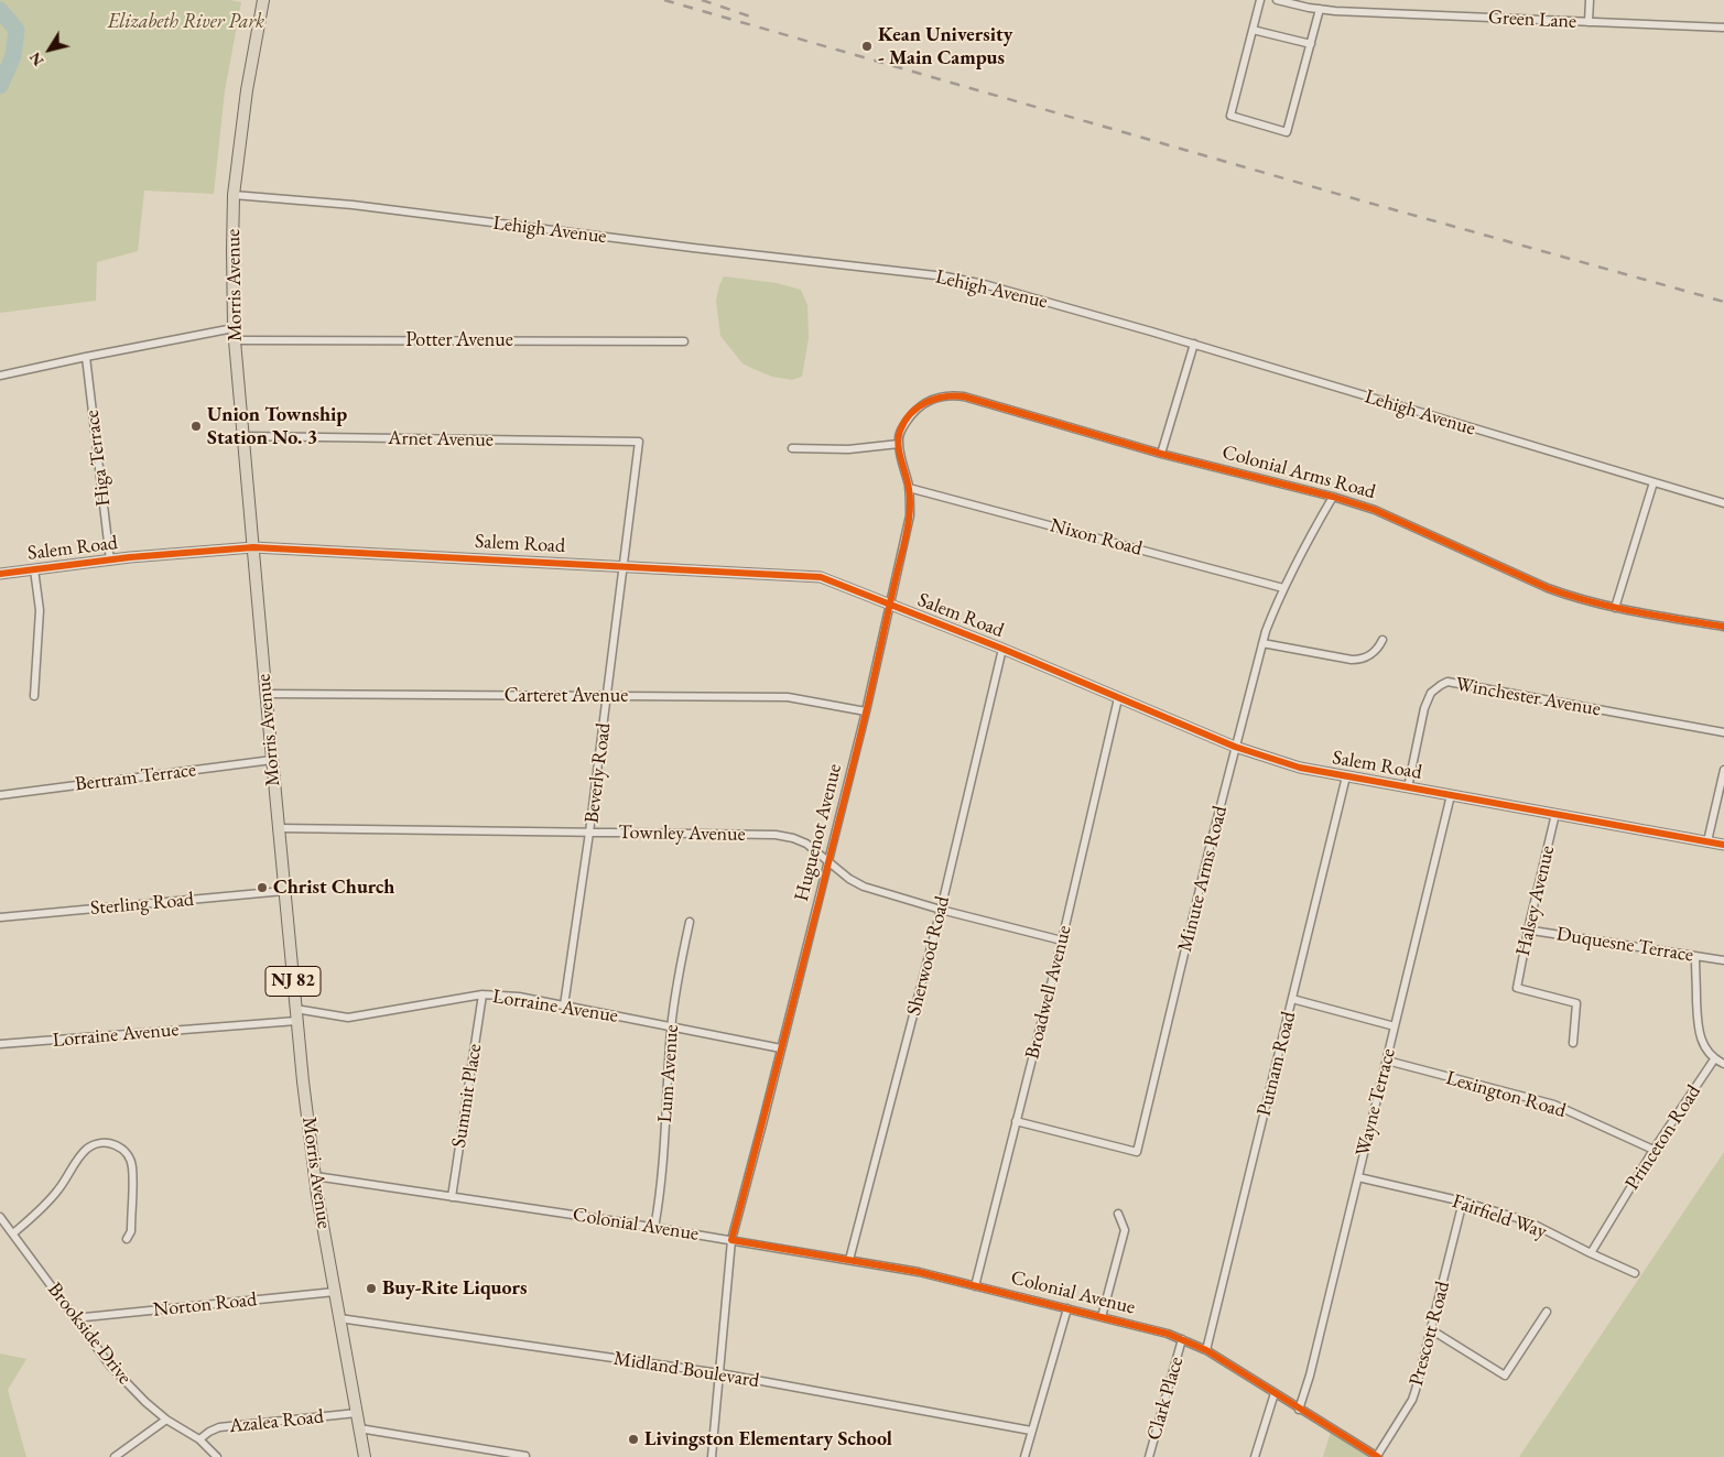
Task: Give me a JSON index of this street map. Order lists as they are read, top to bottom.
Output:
{
  "streets": {
    "main road": ["Morris Avenue", "NJ 82"],
    "street": [
      "Green Lane",
      "Lehigh Avenue",
      "Potter Avenue",
      "Arnet Avenue",
      "Higa Terrace",
      "Colonial Arms Road",
      "Nixon Road",
      "Salem Road",
      "Carteret Avenue",
      "Winchester Avenue",
      "Beverly Road",
      "Bertram Terrace",
      "Huguenot Avenue",
      "Townley Avenue",
      "Minute Arms Road",
      "Halsey Avenue",
      "Sterling Road",
      "Duquesne Terrace",
      "Sherwood Road",
      "Broadwell Avenue",
      "Lorraine Avenue",
      "Putnam Road",
      "Lum Avenue",
      "Lexington Road",
      "Summit Place",
      "Wayne Terrace",
      "Princeton Road",
      "Fairfield Way",
      "Colonial Avenue",
      "Norton Road",
      "Brookside Drive",
      "Prescott Road",
      "Midland Boulevard",
      "Clark Place",
      "Azalea Road"
    ]
  },
  "crossings": [
    ["Lehigh Avenue", "Morris Avenue"],
    ["Morris Avenue", "Potter Avenue"],
    ["Morris Avenue", "Arnet Avenue"],
    ["Morris Avenue", "Salem Road"],
    ["Morris Avenue", "Carteret Avenue"],
    ["Morris Avenue", "Bertram Terrace"],
    ["Morris Avenue", "Townley Avenue"],
    ["Morris Avenue", "Sterling Road"],
    ["Morris Avenue", "Lorraine Avenue"],
    ["Morris Avenue", "Colonial Avenue"],
    ["Morris Avenue", "Norton Road"],
    ["Morris Avenue", "Midland Boulevard"],
    ["Morris Avenue", "Azalea Road"],
    ["Potter Avenue", "Higa Terrace"],
    ["Arnet Avenue", "Beverly Road"],
    ["Higa Terrace", "Salem Road"],
    ["Colonial Arms Road", "Huguenot Avenue"],
    ["Colonial Arms Road", "Minute Arms Road"],
    ["Nixon Road", "Huguenot Avenue"],
    ["Nixon Road", "Minute Arms Road"],
    ["Salem Road", "Winchester Avenue"],
    ["Salem Road", "Beverly Road"],
    ["Salem Road", "Huguenot Avenue"],
    ["Salem Road", "Minute Arms Road"],
    ["Salem Road", "Halsey Avenue"],
    ["Salem Road", "Sherwood Road"],
    ["Salem Road", "Broadwell Avenue"],
    ["Salem Road", "Putnam Road"],
    ["Salem Road", "Wayne Terrace"],
    ["Carteret Avenue", "Beverly Road"],
    ["Carteret Avenue", "Huguenot Avenue"],
    ["Beverly Road", "Townley Avenue"],
    ["Beverly Road", "Lorraine Avenue"],
    ["Huguenot Avenue", "Townley Avenue"],
    ["Huguenot Avenue", "Lorraine Avenue"],
    ["Huguenot Avenue", "Colonial Avenue"],
    ["Huguenot Avenue", "Midland Boulevard"],
    ["Townley Avenue", "Sherwood Road"],
    ["Townley Avenue", "Broadwell Avenue"],
    ["Minute Arms Road", "Broadwell Avenue"],
    ["Halsey Avenue", "Duquesne Terrace"],
    ["Sherwood Road", "Colonial Avenue"],
    ["Broadwell Avenue", "Colonial Avenue"],
    ["Lorraine Avenue", "Lum Avenue"],
    ["Lorraine Avenue", "Summit Place"],
    ["Putnam Road", "Colonial Avenue"],
    ["Lum Avenue", "Colonial Avenue"],
    ["Lexington Road", "Wayne Terrace"],
    ["Lexington Road", "Princeton Road"],
    ["Summit Place", "Colonial Avenue"],
    ["Wayne Terrace", "Fairfield Way"],
    ["Wayne Terrace", "Colonial Avenue"],
    ["Princeton Road", "Fairfield Way"],
    ["Fairfield Way", "Prescott Road"],
    ["Colonial Avenue", "Prescott Road"],
    ["Colonial Avenue", "Clark Place"],
    ["Norton Road", "Brookside Drive"],
    ["Brookside Drive", "Azalea Road"]
  ],
  "parks": ["Elizabeth River Park"],
  "places": [
    "Kean University - Main Campus",
    "Union Township Station No. 3",
    "Christ Church",
    "Buy-Rite Liquors",
    "Livingston Elementary School"
  ],
  "north": "bottom left"
}
